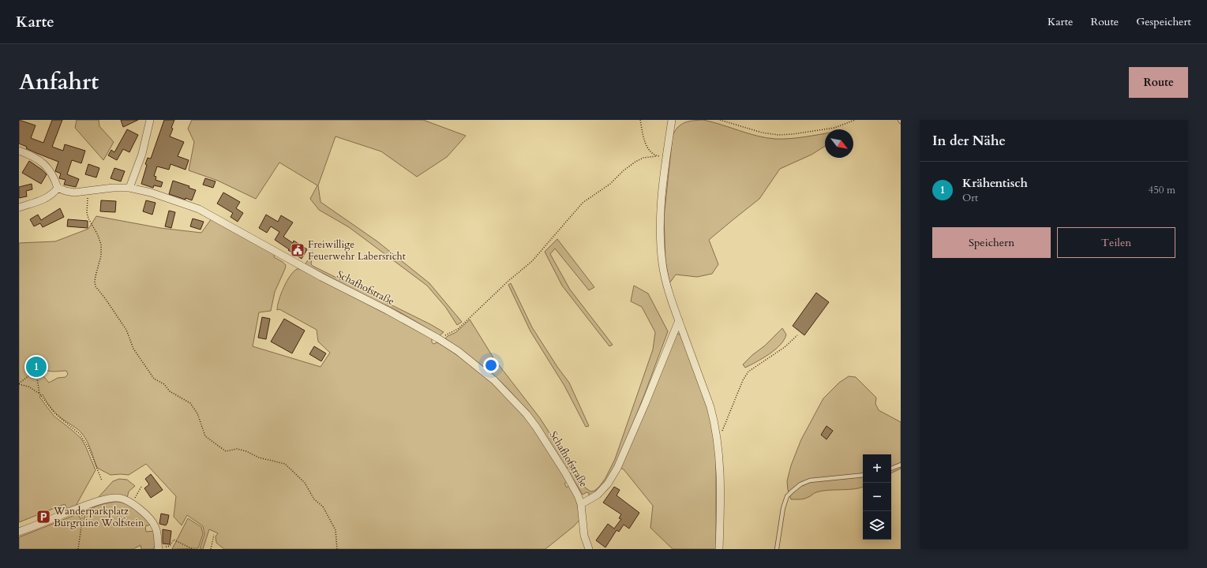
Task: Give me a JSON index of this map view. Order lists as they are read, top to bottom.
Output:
{
  "streets": {
    "street": ["Schafhofstraße"]
  },
  "places": {
    "public building": ["Freiwillige Feuerwehr Labersricht"],
    "parking": ["Wanderparkplatz Burgruine Wolfstein"]
  },
  "north": "bottom right",
  "page": {
    "header": "Karte",
    "nav": ["Karte", "Route", "Gespeichert"],
    "title": "Anfahrt",
    "buttons": [
      "Route",
      ["Speichern", "Teilen"]
    ],
    "heading": "In der Nähe",
    "list": [
      {
        "mark": "1",
        "name": "Krähentisch",
        "note": "Ort",
        "value": "450 m"
      }
    ],
    "pins": "1",
    "map_buttons": ["+", "−"]
  }
}
